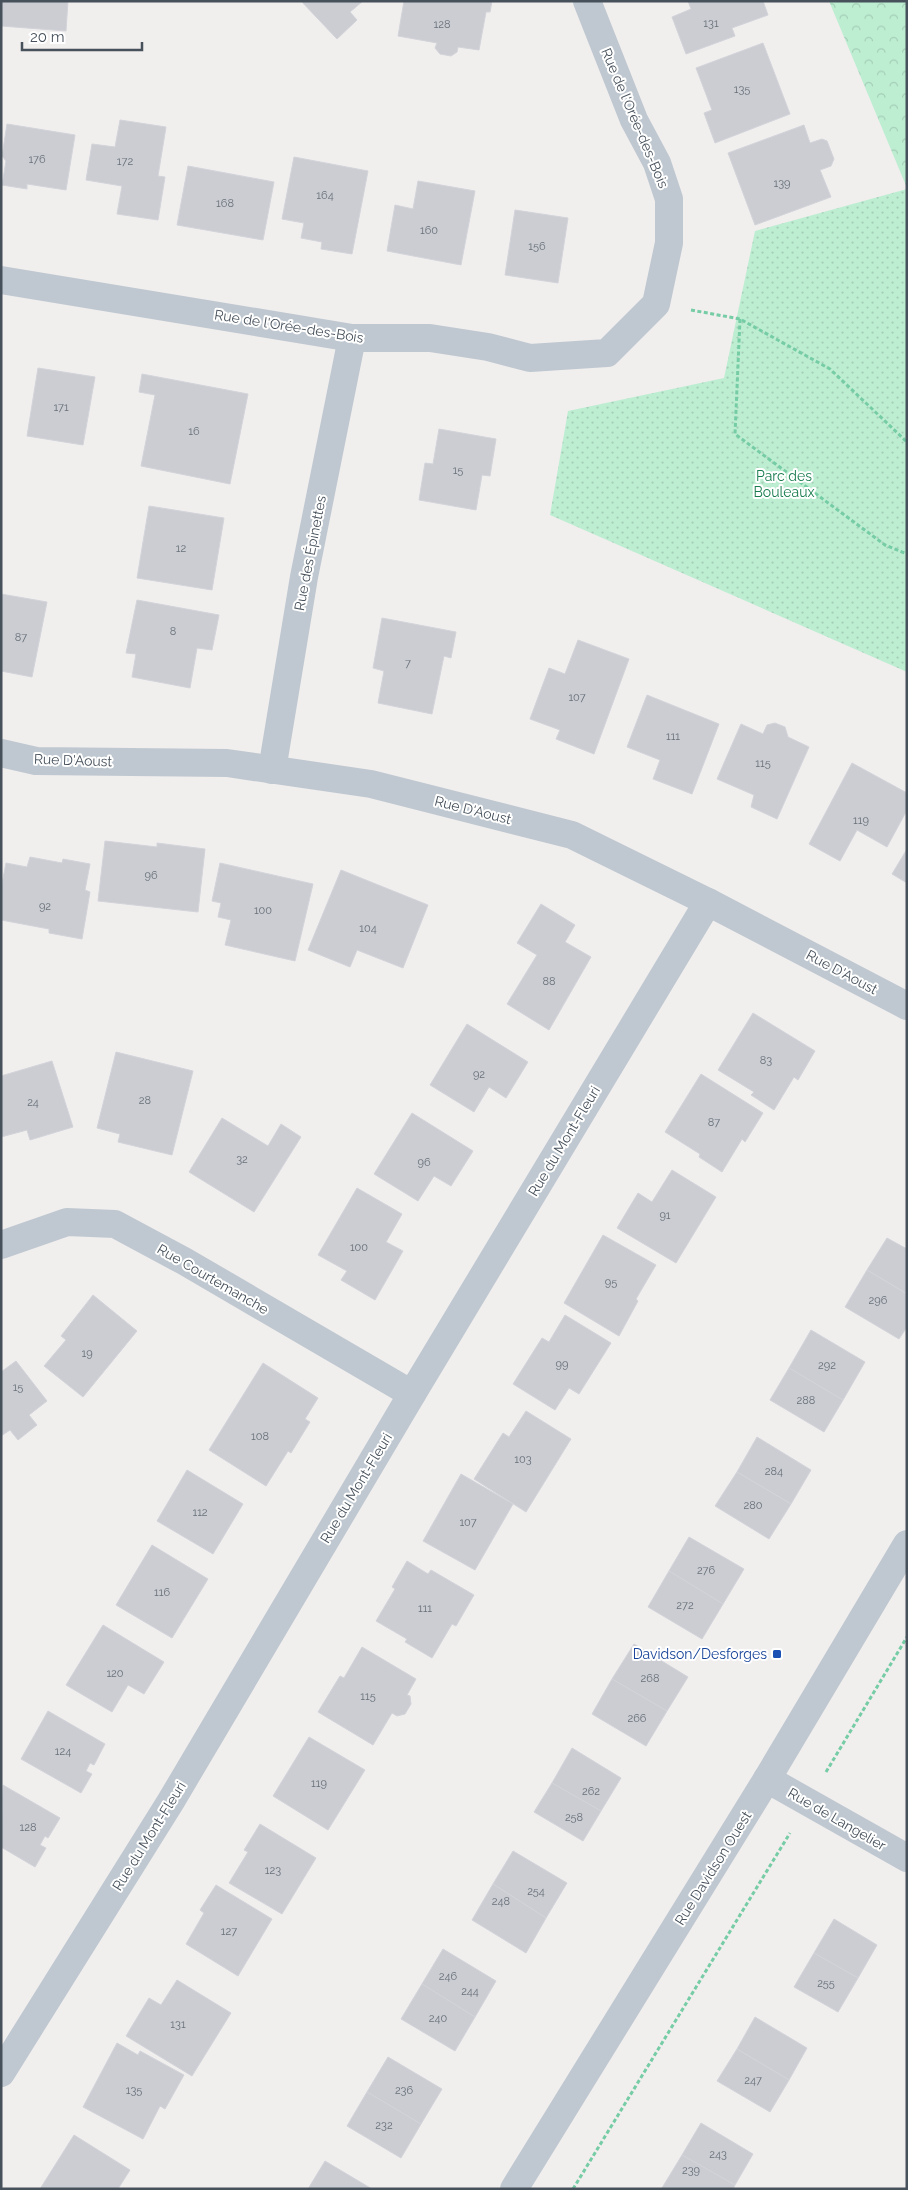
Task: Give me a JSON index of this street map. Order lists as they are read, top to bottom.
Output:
{
  "streets": {
    "street": [
      "Rue de l'Orée-des-Bois",
      "Rue des Épinettes",
      "Rue D'Aoust",
      "Rue du Mont-Fleuri",
      "Rue Courtemanche",
      "Rue de Langelier",
      "Rue Davidson Ouest"
    ]
  },
  "crossings": [
    ["Rue de l'Orée-des-Bois", "Rue des Épinettes"],
    ["Rue des Épinettes", "Rue D'Aoust"],
    ["Rue D'Aoust", "Rue du Mont-Fleuri"],
    ["Rue du Mont-Fleuri", "Rue Courtemanche"],
    ["Rue de Langelier", "Rue Davidson Ouest"]
  ],
  "parks": ["Parc des Bouleaux"],
  "places": {
    "transit": ["Davidson/Desforges"]
  },
  "house_numbers": [
    "131",
    "128",
    "135",
    "176",
    "172",
    "139",
    "164",
    "168",
    "160",
    "156",
    "171",
    "16",
    "15",
    "12",
    "8",
    "87",
    "7",
    "107",
    "111",
    "115",
    "119",
    "96",
    "92",
    "100",
    "104",
    "88",
    "83",
    "92",
    "28",
    "24",
    "87",
    "32",
    "96",
    "91",
    "100",
    "95",
    "296",
    "19",
    "99",
    "292",
    "15",
    "288",
    "108",
    "103",
    "284",
    "280",
    "112",
    "107",
    "276",
    "116",
    "272",
    "111",
    "120",
    "268",
    "115",
    "266",
    "124",
    "119",
    "262",
    "258",
    "128",
    "123",
    "254",
    "248",
    "127",
    "246",
    "255",
    "244",
    "240",
    "131",
    "247",
    "135",
    "236",
    "232",
    "243",
    "239"
  ],
  "scale_bar": "20 m"
}
